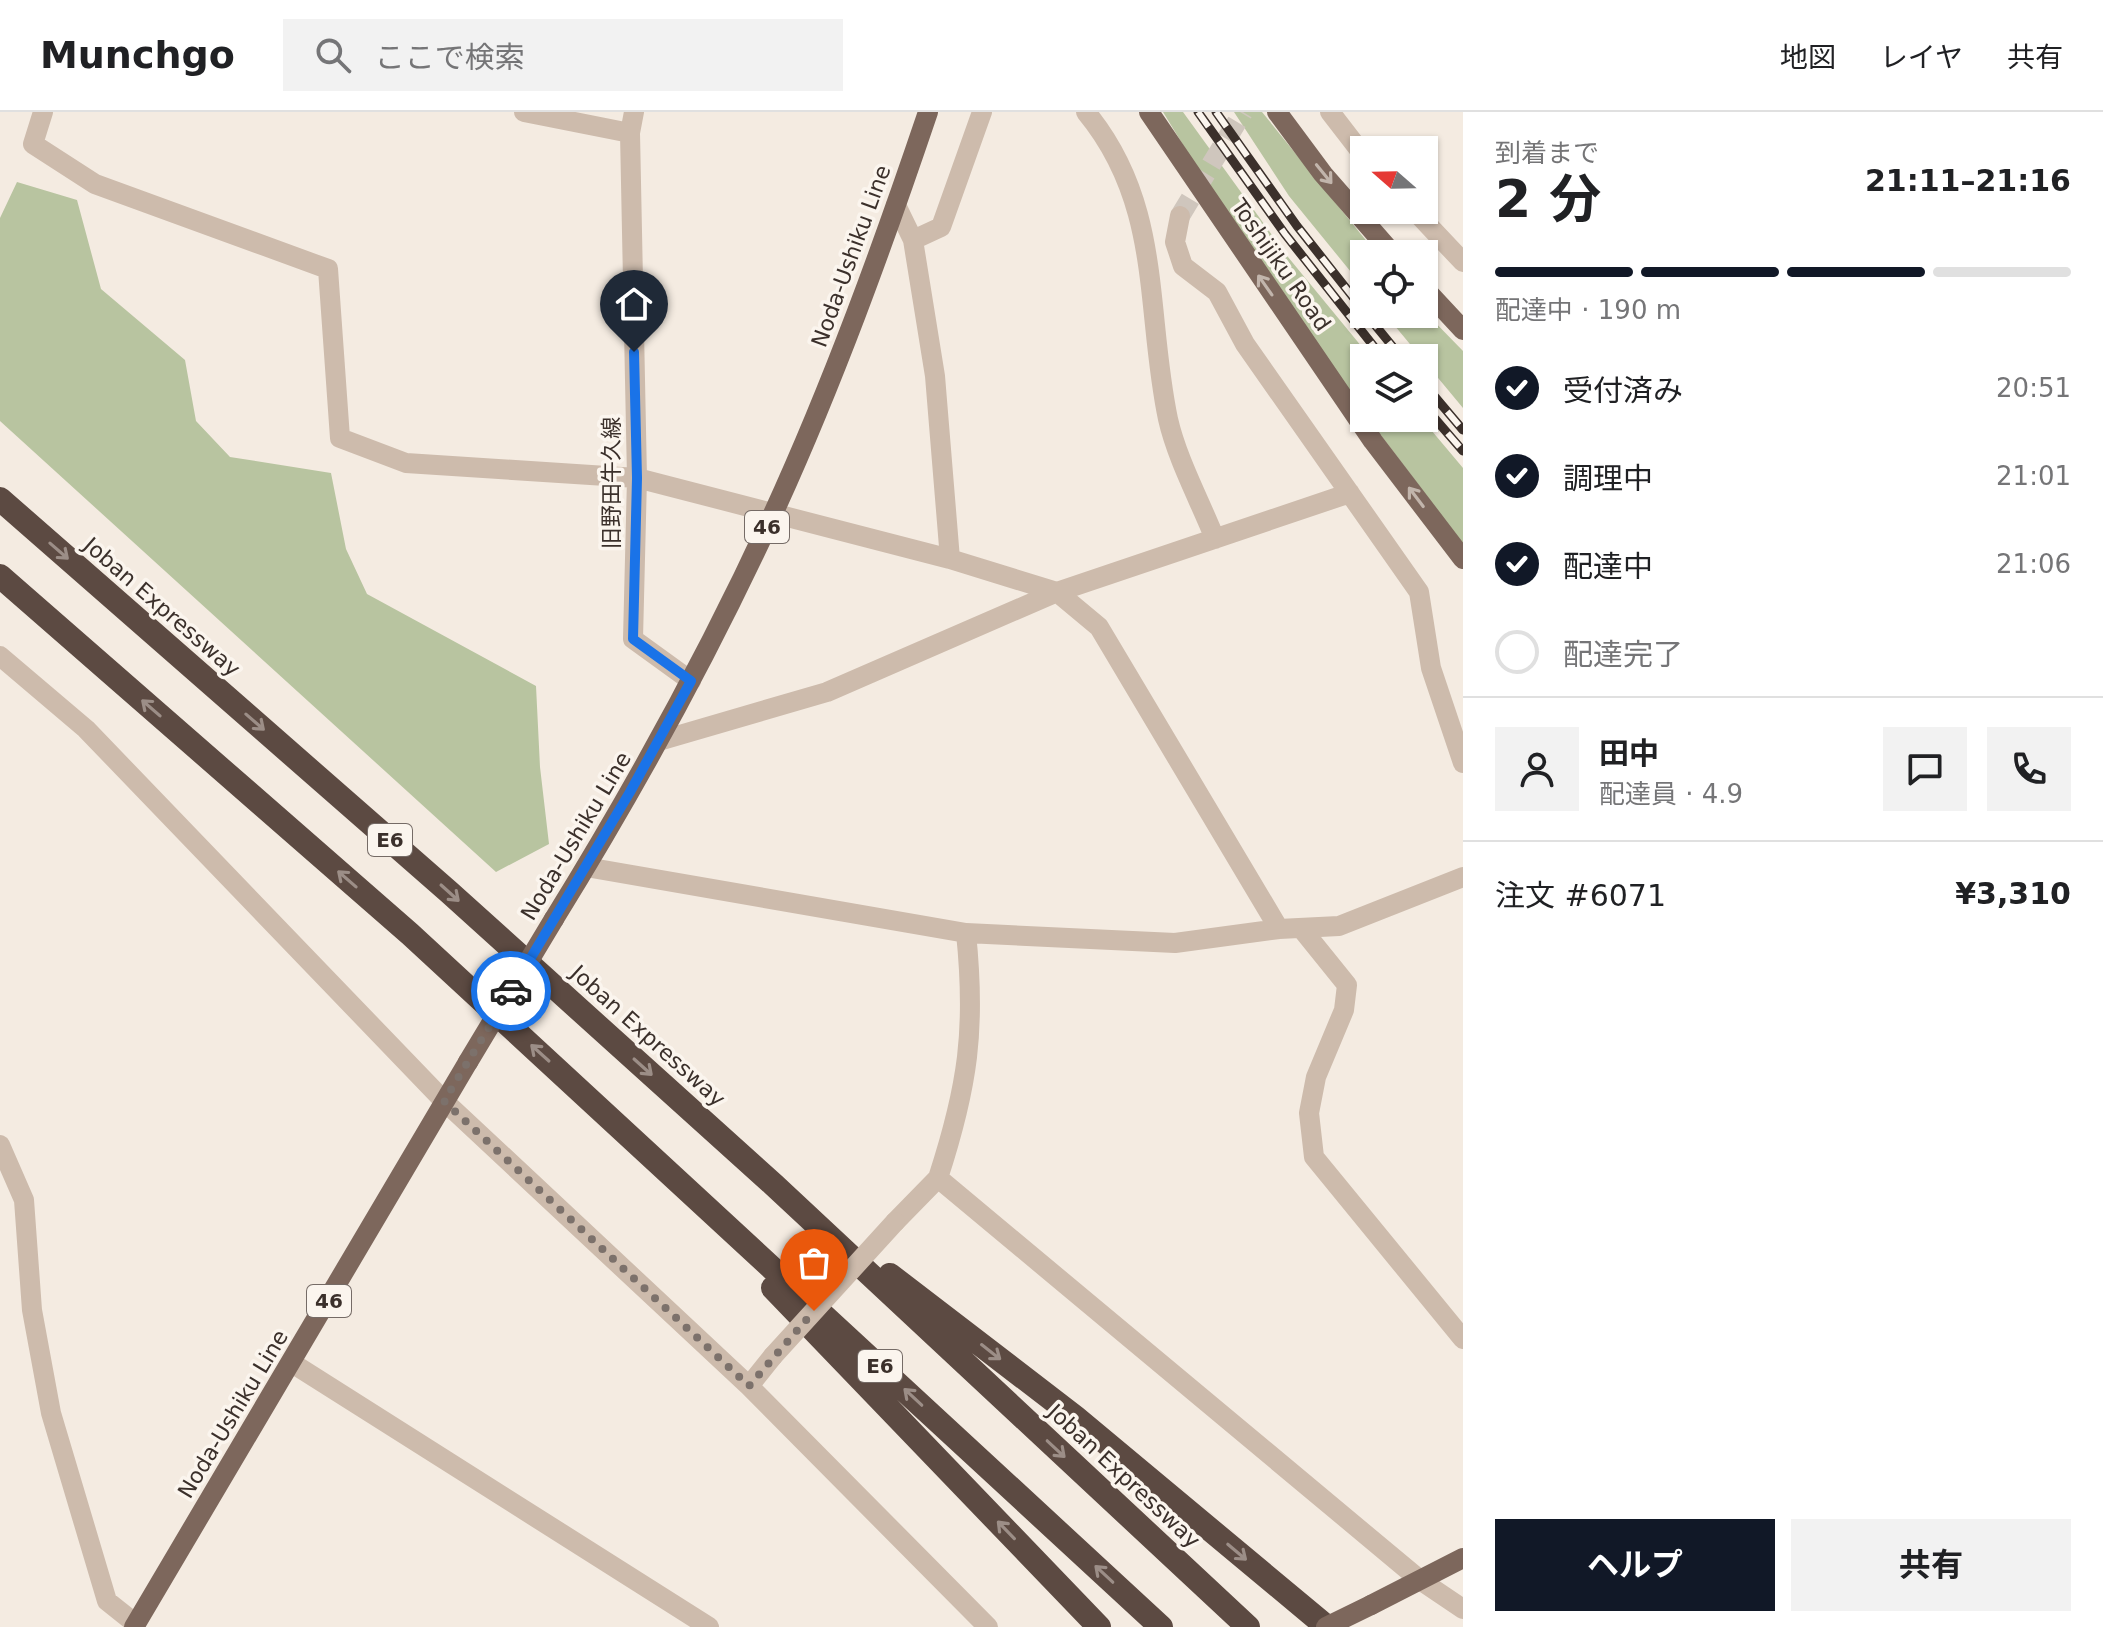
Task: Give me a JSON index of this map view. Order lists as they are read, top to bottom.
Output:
{
  "streets": {
    "highway": ["Joban Expressway", "E6"],
    "main road": ["Noda-Ushiku Line", "Toshijiku Road", "46"],
    "street": ["旧野田牛久線"]
  },
  "crossings": [
    ["Noda-Ushiku Line", "旧野田牛久線"]
  ],
  "north": "left",
  "page": {
    "header": "Munchgo",
    "search": "ここで検索",
    "nav": ["地図", "レイヤ", "共有"],
    "heading": ["2 分", "到着まで", "21:11–21:16"],
    "panel": [
      "田中",
      "配達員 · 4.9",
      "注文 #6071",
      "¥3,310"
    ],
    "bar": "配達中 · 190 m",
    "list": [
      ["受付済み", "20:51"],
      ["調理中", "21:01"],
      ["配達中", "21:06"],
      "配達完了"
    ],
    "buttons": ["ヘルプ", "共有"]
  }
}
